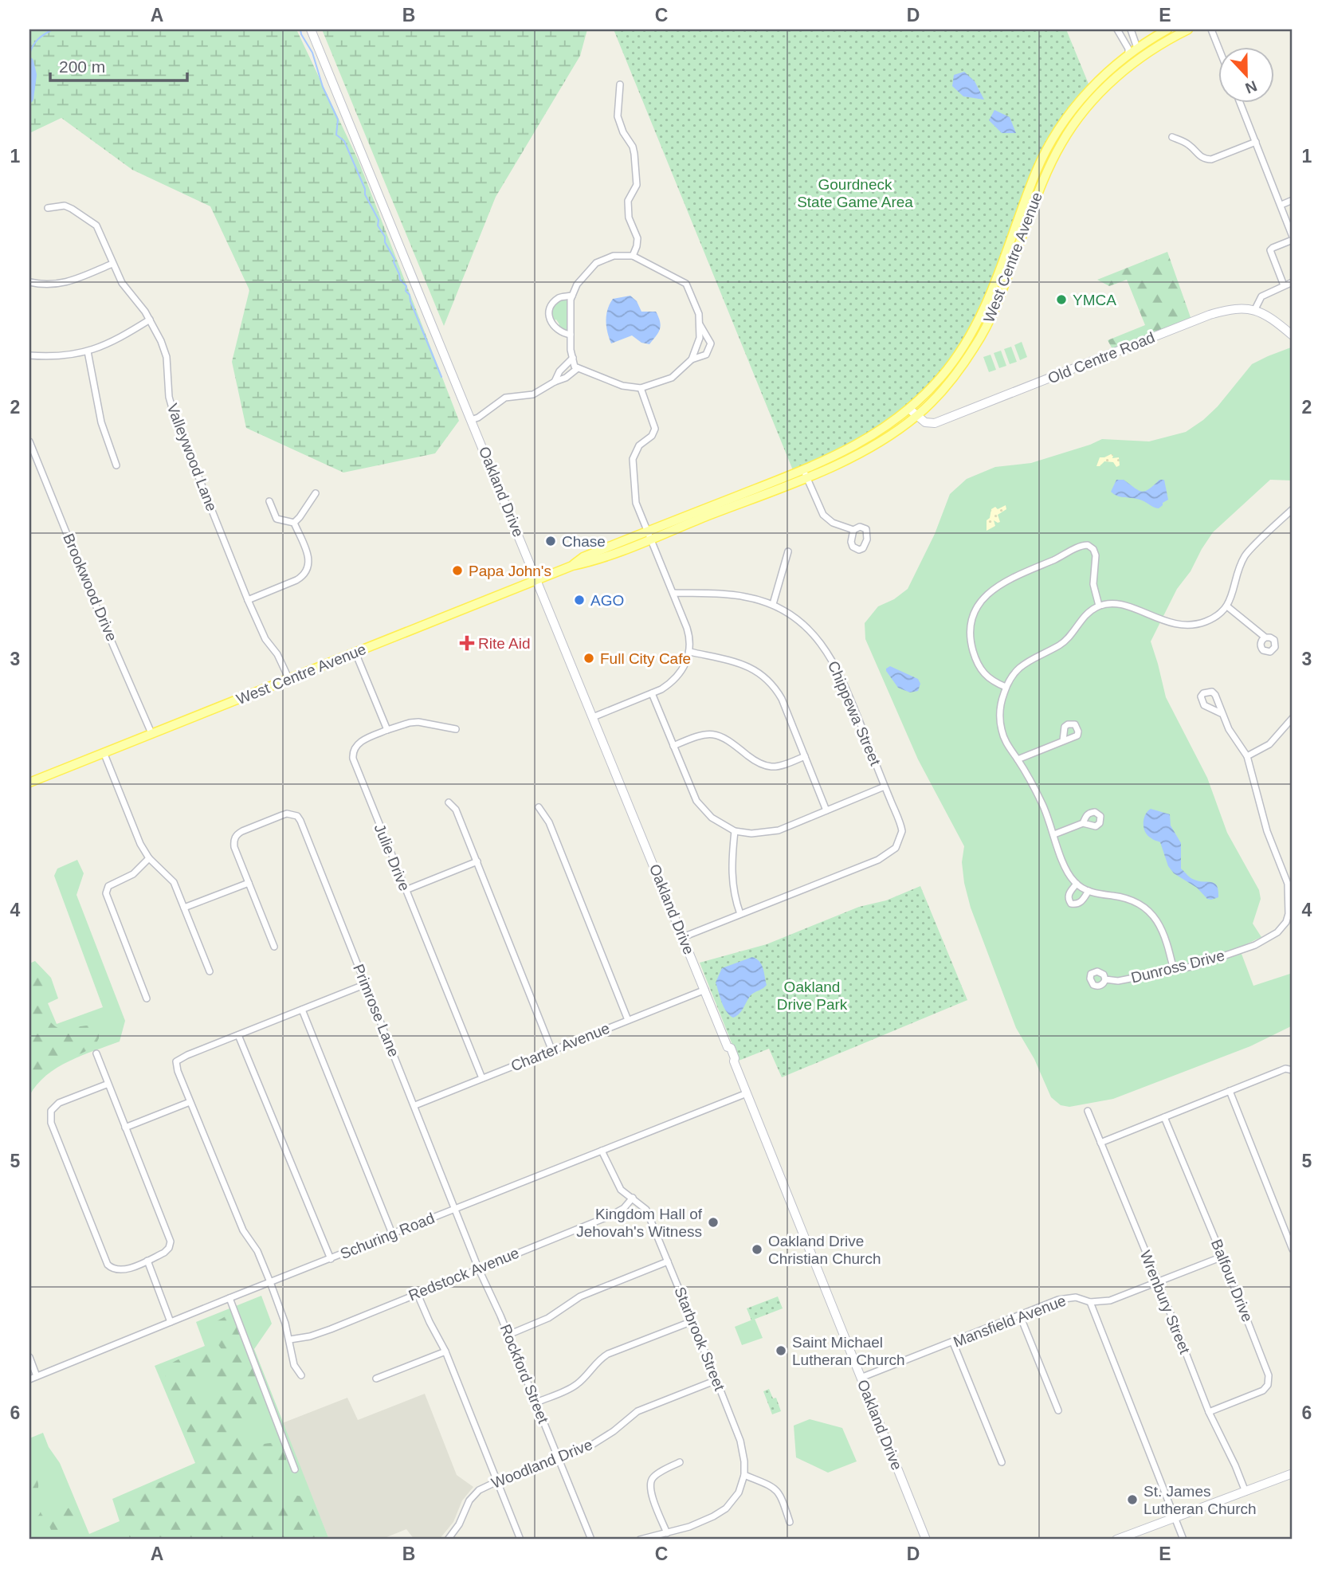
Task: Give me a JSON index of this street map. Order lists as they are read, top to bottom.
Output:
{
  "streets": {
    "main road": ["West Centre Avenue"],
    "street": [
      "Old Centre Road",
      "Valleywood Lane",
      "Oakland Drive",
      "Brookwood Drive",
      "Chippewa Street",
      "Julie Drive",
      "Dunross Drive",
      "Primrose Lane",
      "Charter Avenue",
      "Schuring Road",
      "Redstock Avenue",
      "Balfour Drive",
      "Wrenbury Street",
      "Mansfield Avenue",
      "Starbrook Street",
      "Rockford Street",
      "Woodland Drive"
    ]
  },
  "crossings": [
    ["West Centre Avenue", "Old Centre Road"],
    ["West Centre Avenue", "Valleywood Lane"],
    ["West Centre Avenue", "Oakland Drive"],
    ["West Centre Avenue", "Brookwood Drive"],
    ["Oakland Drive", "Charter Avenue"],
    ["Oakland Drive", "Schuring Road"],
    ["Oakland Drive", "Mansfield Avenue"],
    ["Julie Drive", "Charter Avenue"],
    ["Primrose Lane", "Charter Avenue"],
    ["Primrose Lane", "Schuring Road"],
    ["Primrose Lane", "Rockford Street"],
    ["Schuring Road", "Starbrook Street"],
    ["Schuring Road", "Rockford Street"],
    ["Redstock Avenue", "Starbrook Street"],
    ["Redstock Avenue", "Rockford Street"],
    ["Balfour Drive", "Wrenbury Street"],
    ["Balfour Drive", "Mansfield Avenue"],
    ["Wrenbury Street", "Mansfield Avenue"],
    ["Starbrook Street", "Woodland Drive"],
    ["Rockford Street", "Woodland Drive"]
  ],
  "parks": ["Gourdneck State Game Area", "Oakland Drive Park"],
  "places": {
    "other": [
      "YMCA",
      "Chase",
      "Papa John's",
      "AGO",
      "Full City Cafe",
      "Kingdom Hall of Jehovah's Witness",
      "Oakland Drive Christian Church",
      "Saint Michael Lutheran Church",
      "St. James Lutheran Church"
    ],
    "health": ["Rite Aid"]
  },
  "scale_bar": "200 m",
  "north": "bottom",
  "grid": {
    "columns": [
      "A",
      "B",
      "C",
      "D",
      "E"
    ],
    "rows": [
      "1",
      "2",
      "3",
      "4",
      "5",
      "6"
    ]
  }
}
